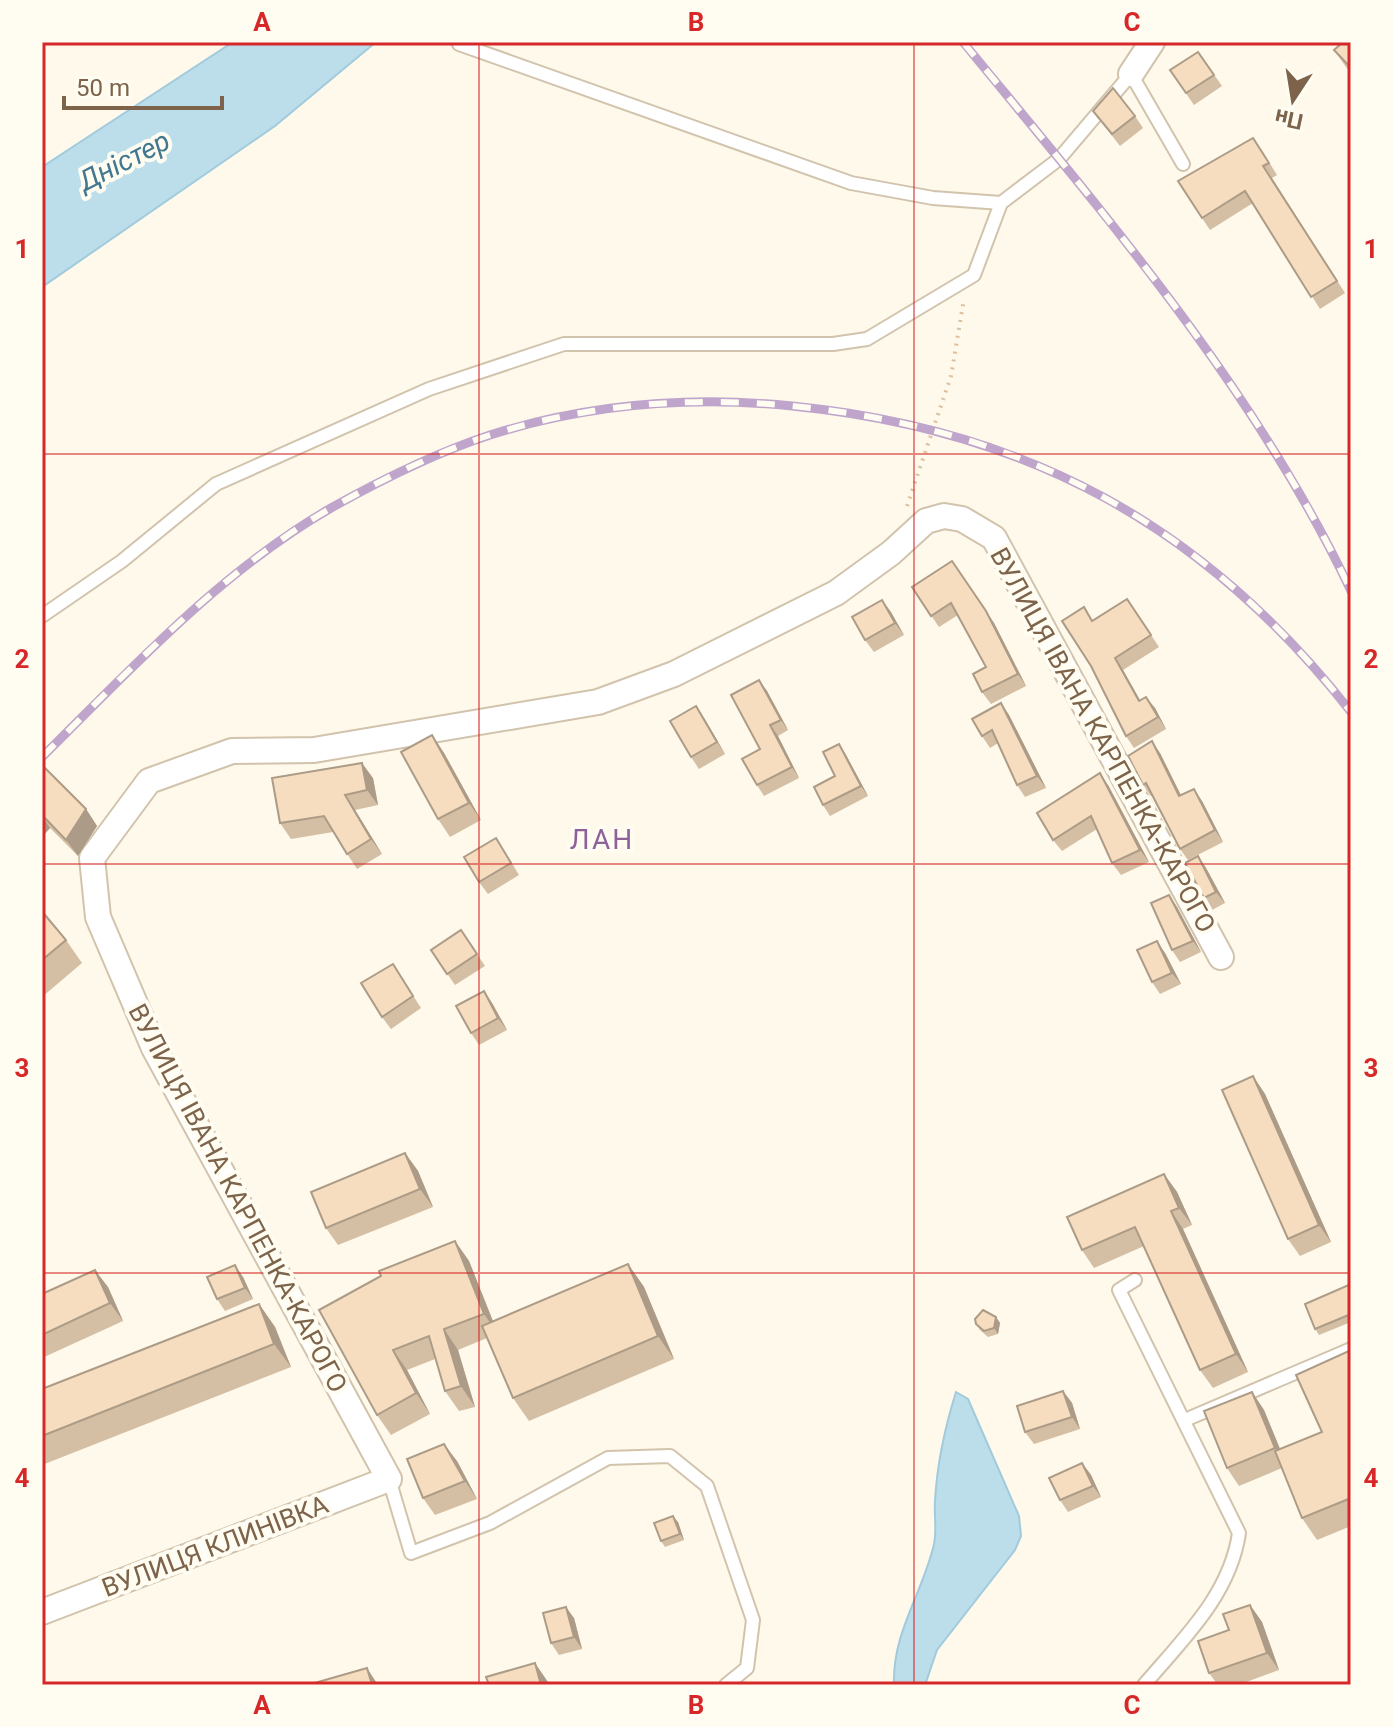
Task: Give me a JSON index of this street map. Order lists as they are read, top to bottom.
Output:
{
  "streets": {
    "street": ["ВУЛИЦЯ ІВАНА КАРПЕНКА-КАРОГО", "ВУЛИЦЯ КЛИНІВКА"]
  },
  "crossings": [
    ["ВУЛИЦЯ ІВАНА КАРПЕНКА-КАРОГО", "ВУЛИЦЯ КЛИНІВКА"]
  ],
  "districts": ["ЛАН"],
  "water": ["Дністер"],
  "scale_bar": "50 m",
  "north": "bottom",
  "grid": {
    "columns": ["A", "B", "C"],
    "rows": [
      "1",
      "2",
      "3",
      "4"
    ]
  }
}
